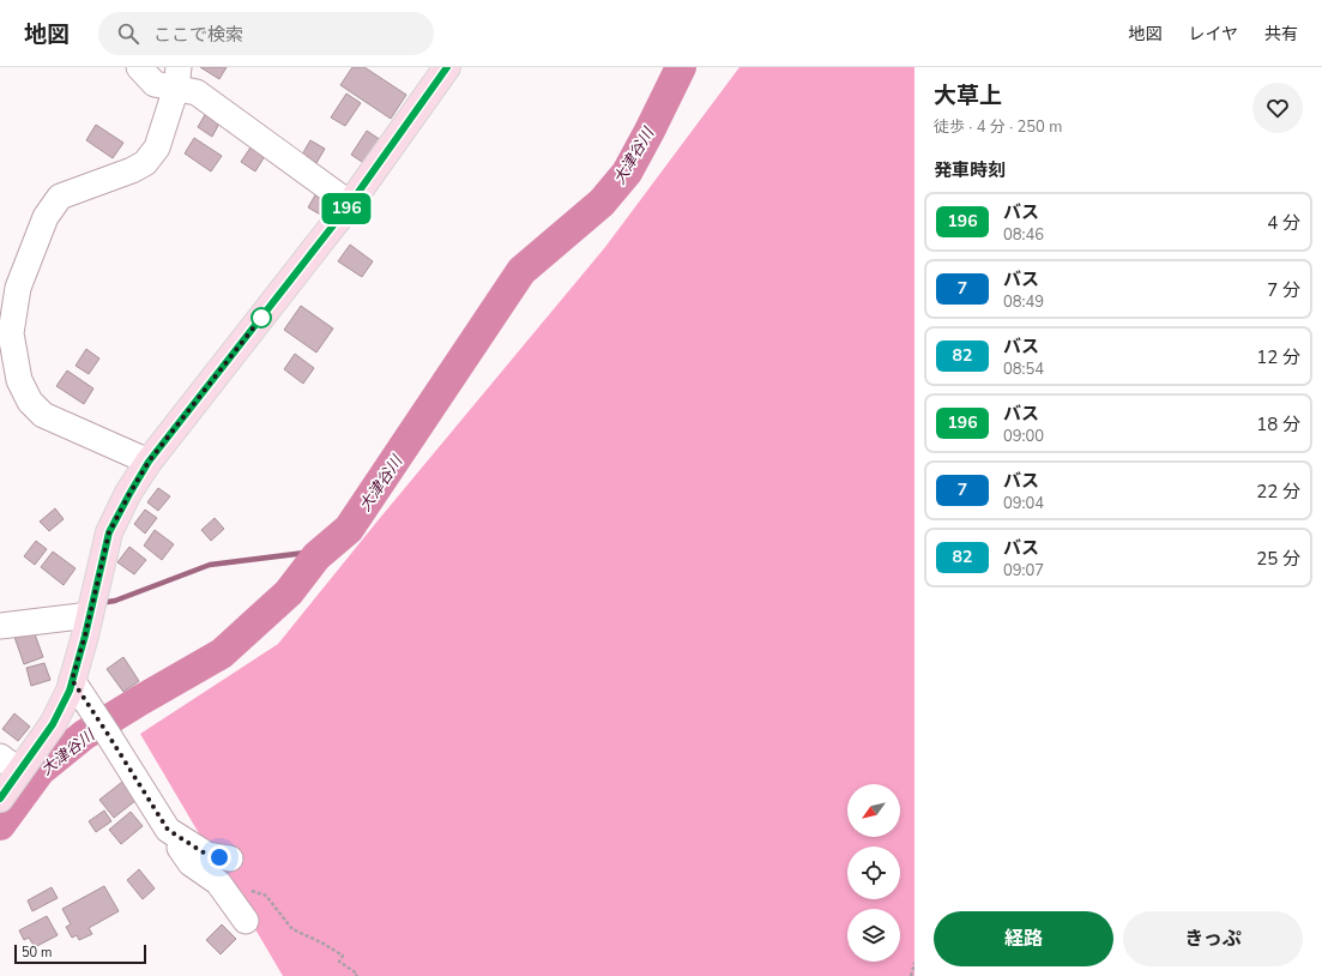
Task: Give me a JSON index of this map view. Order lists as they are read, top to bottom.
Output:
{
  "water": ["大津谷川"],
  "lines": ["bus line 196"],
  "scale_bar": "50 m",
  "north": "bottom left",
  "page": {
    "header": "地図",
    "search": "ここで検索",
    "nav": ["地図", "レイヤ", "共有"],
    "on_map": "196",
    "heading": [
      ["大草上", "徒歩 · 4 分 · 250 m"],
      "発車時刻"
    ],
    "list": [
      {
        "mark": "196",
        "name": "バス",
        "note": "08:46",
        "value": "4 分"
      },
      {
        "mark": "7",
        "name": "バス",
        "note": "08:49",
        "value": "7 分"
      },
      {
        "mark": "82",
        "name": "バス",
        "note": "08:54",
        "value": "12 分"
      },
      {
        "mark": "196",
        "name": "バス",
        "note": "09:00",
        "value": "18 分"
      },
      {
        "mark": "7",
        "name": "バス",
        "note": "09:04",
        "value": "22 分"
      },
      {
        "mark": "82",
        "name": "バス",
        "note": "09:07",
        "value": "25 分"
      }
    ],
    "buttons": ["経路", "きっぷ"],
    "scale": "50 m"
  }
}
